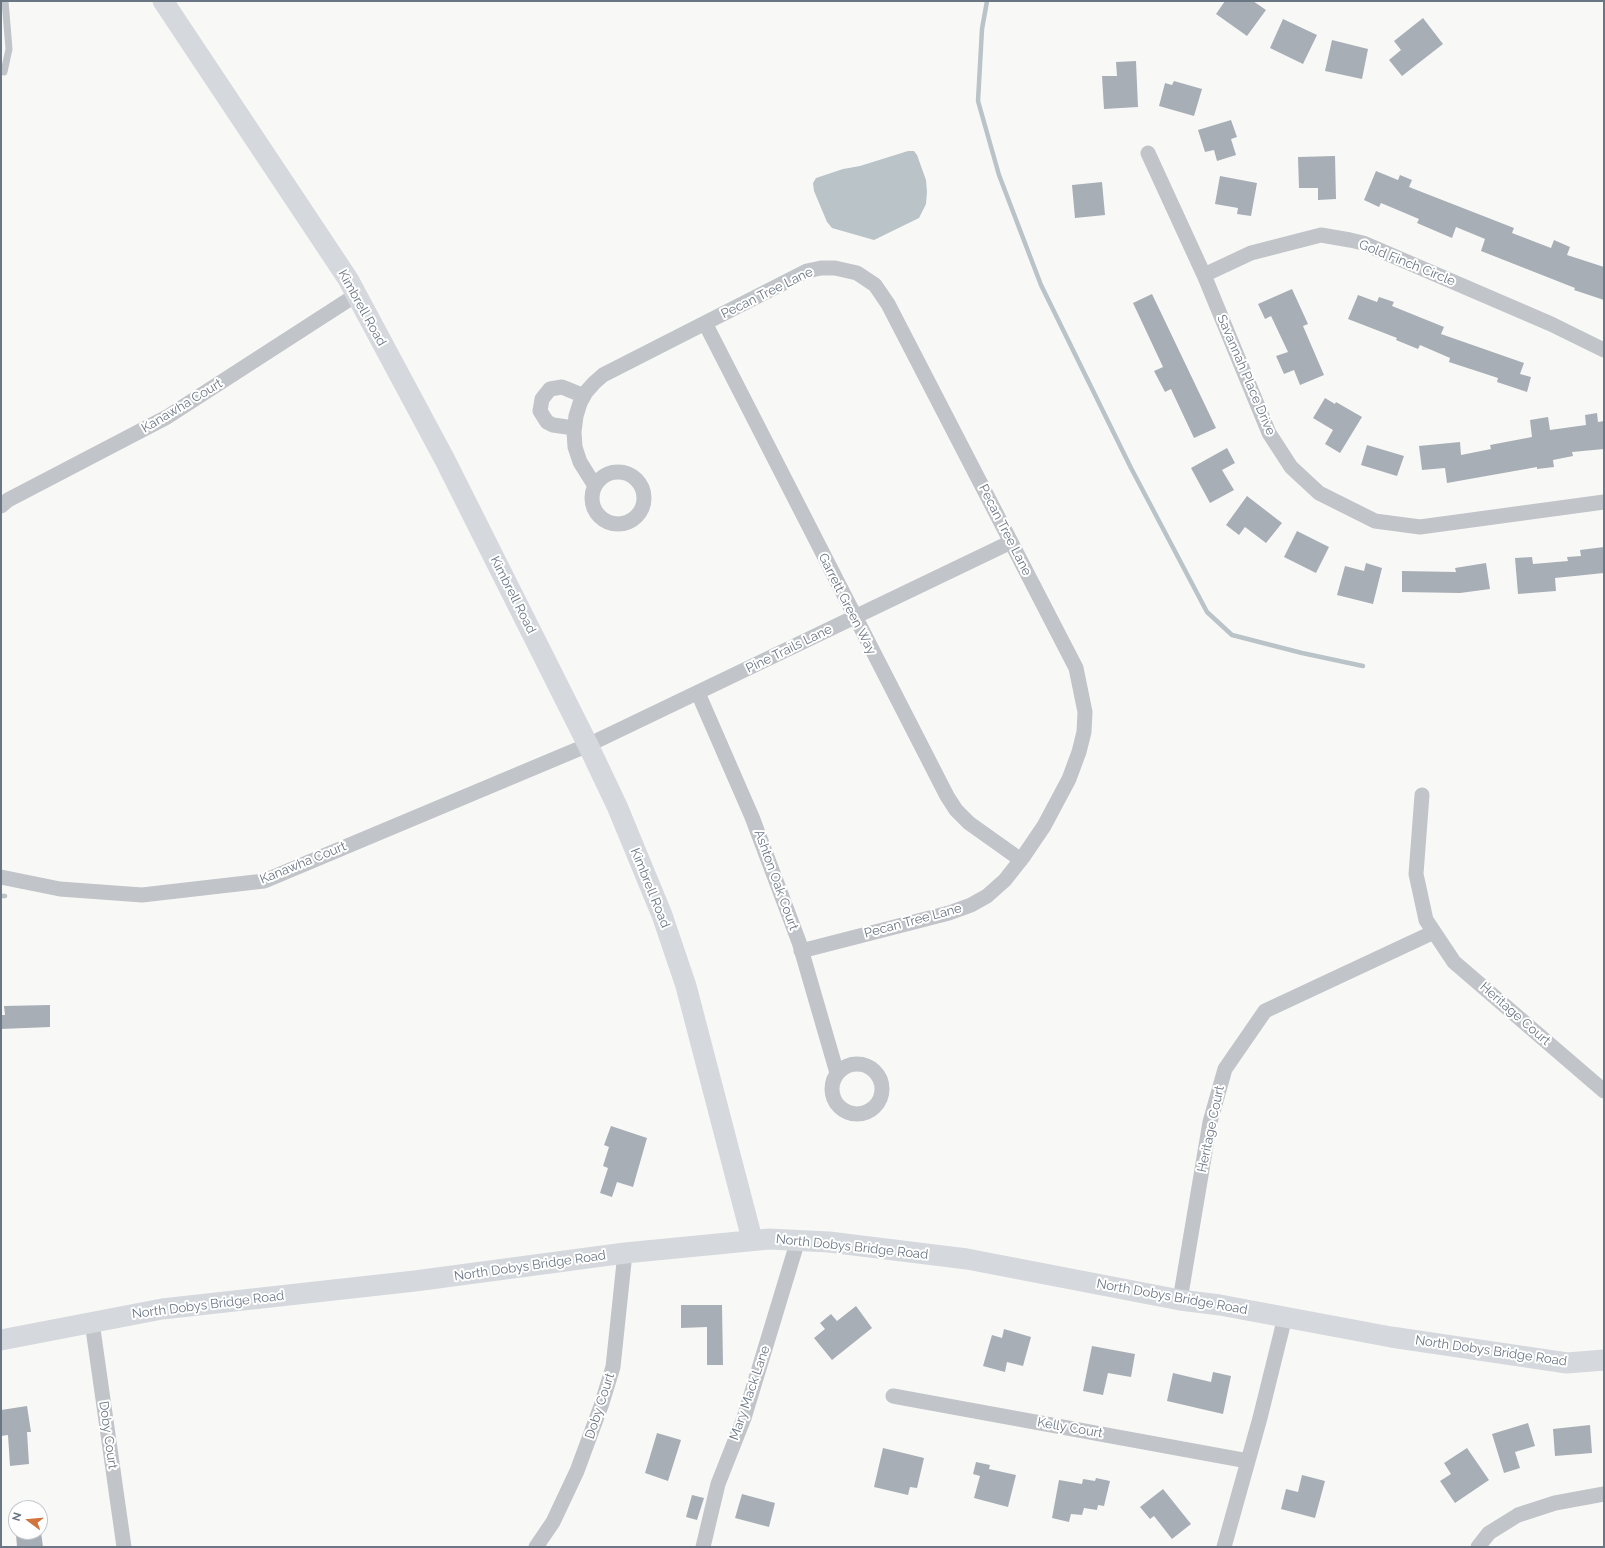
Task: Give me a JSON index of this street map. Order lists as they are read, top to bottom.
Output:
{
  "streets": {
    "street": [
      "Gold Finch Circle",
      "Pecan Tree Lane",
      "Kimbrell Road",
      "Savannah Place Drive",
      "Kanawha Court",
      "Garrett Green Way",
      "Pine Trails Lane",
      "Ashton Oak Court",
      "Heritage Court",
      "North Dobys Bridge Road",
      "Mary Mack Lane",
      "Doby Court",
      "Kelly Court"
    ]
  },
  "crossings": [
    ["Gold Finch Circle", "Savannah Place Drive"],
    ["Pecan Tree Lane", "Garrett Green Way"],
    ["Pecan Tree Lane", "Pine Trails Lane"],
    ["Pecan Tree Lane", "Ashton Oak Court"],
    ["Kimbrell Road", "Kanawha Court"],
    ["Kimbrell Road", "Pine Trails Lane"],
    ["Kimbrell Road", "North Dobys Bridge Road"],
    ["Kanawha Court", "Pine Trails Lane"],
    ["Garrett Green Way", "Pine Trails Lane"],
    ["Pine Trails Lane", "Ashton Oak Court"],
    ["Heritage Court", "North Dobys Bridge Road"],
    ["North Dobys Bridge Road", "Mary Mack Lane"],
    ["North Dobys Bridge Road", "Doby Court"]
  ],
  "north": "left"
}
